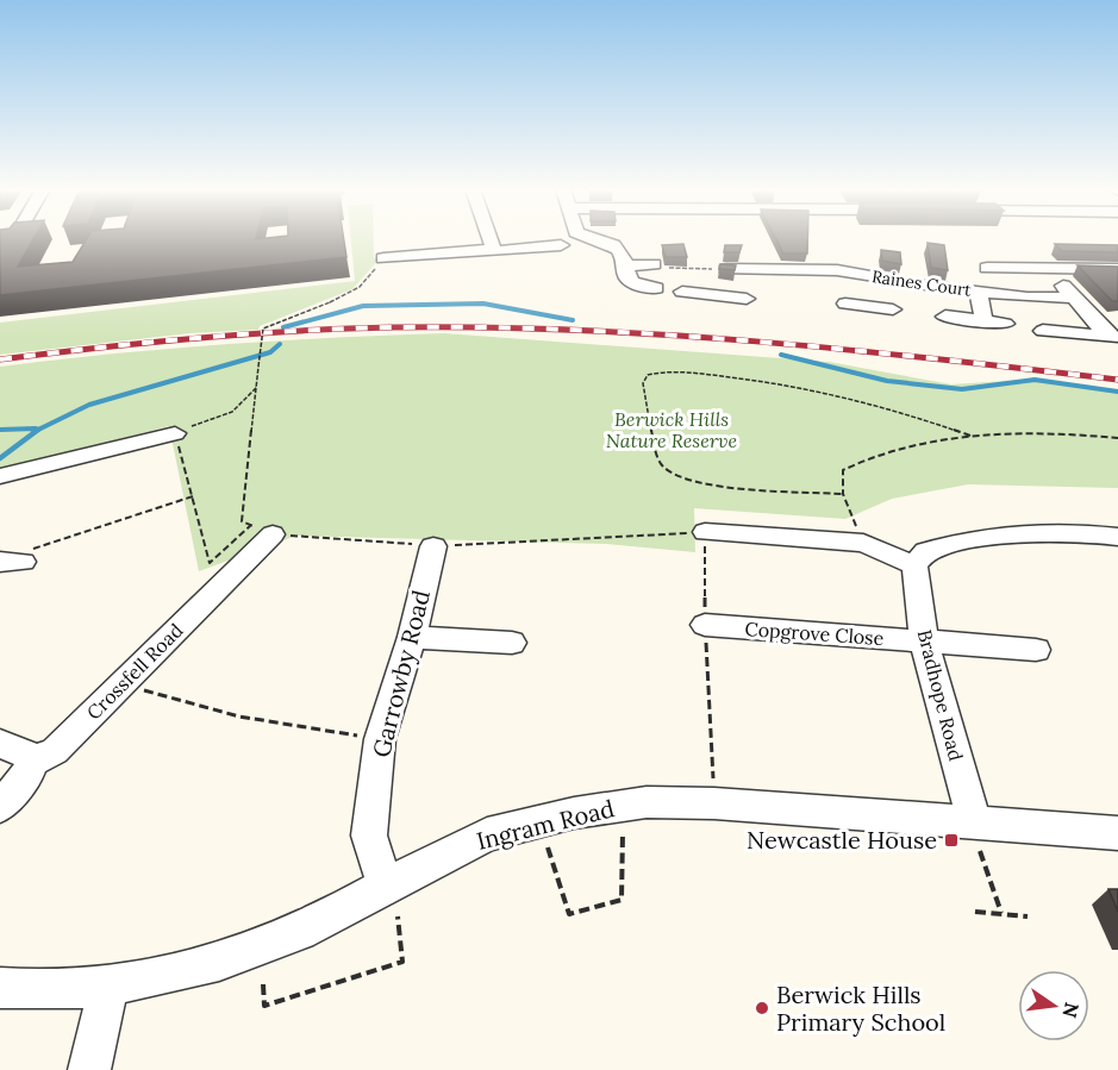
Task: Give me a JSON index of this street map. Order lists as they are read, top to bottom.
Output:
{
  "streets": {
    "street": [
      "Raines Court",
      "Copgrove Close",
      "Crossfell Road",
      "Garrowby Road",
      "Bradhope Road",
      "Ingram Road"
    ]
  },
  "crossings": [
    ["Copgrove Close", "Bradhope Road"],
    ["Garrowby Road", "Ingram Road"],
    ["Bradhope Road", "Ingram Road"]
  ],
  "parks": ["Berwick Hills Nature Reserve"],
  "places": {
    "transit": ["Newcastle House"],
    "other": ["Berwick Hills Primary School"]
  },
  "north": "right"
}
